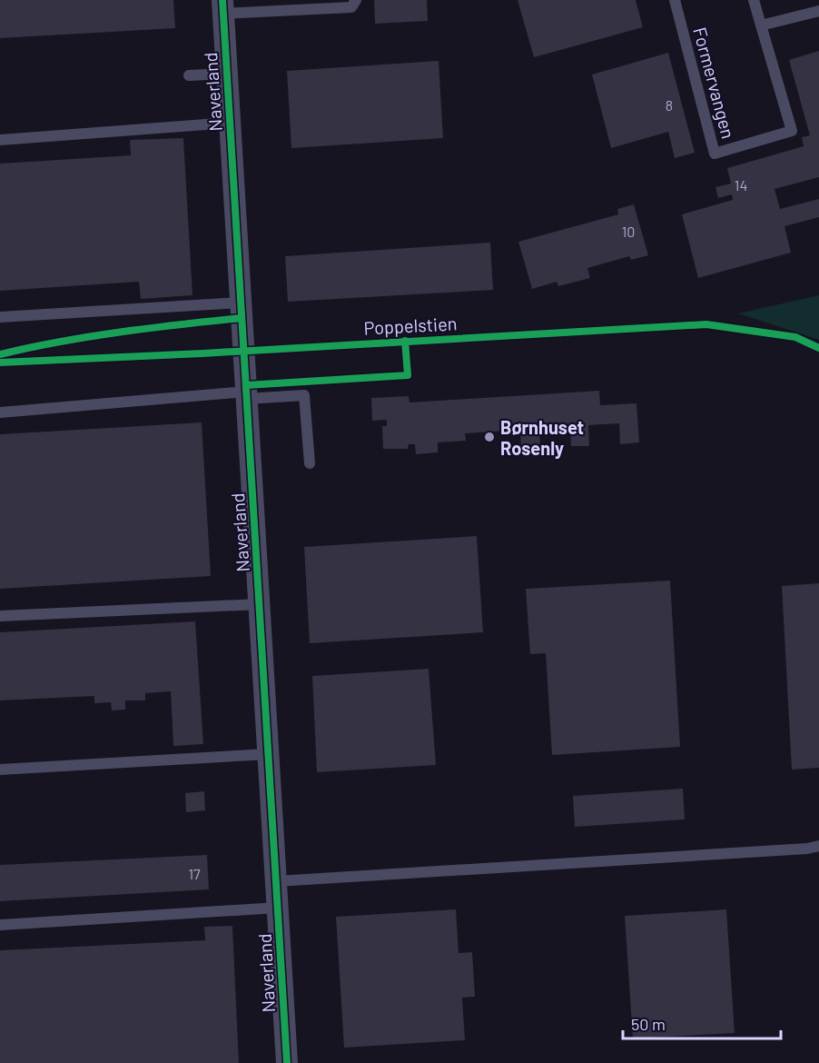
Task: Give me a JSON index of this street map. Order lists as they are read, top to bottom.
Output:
{
  "streets": {
    "street": ["Naverland"],
    "lane": ["Formervangen"],
    "cycle path": ["Poppelstien"]
  },
  "places": ["Børnhuset Rosenly"],
  "house_numbers": [
    "8",
    "14",
    "10",
    "17"
  ],
  "scale_bar": "50 m"
}
